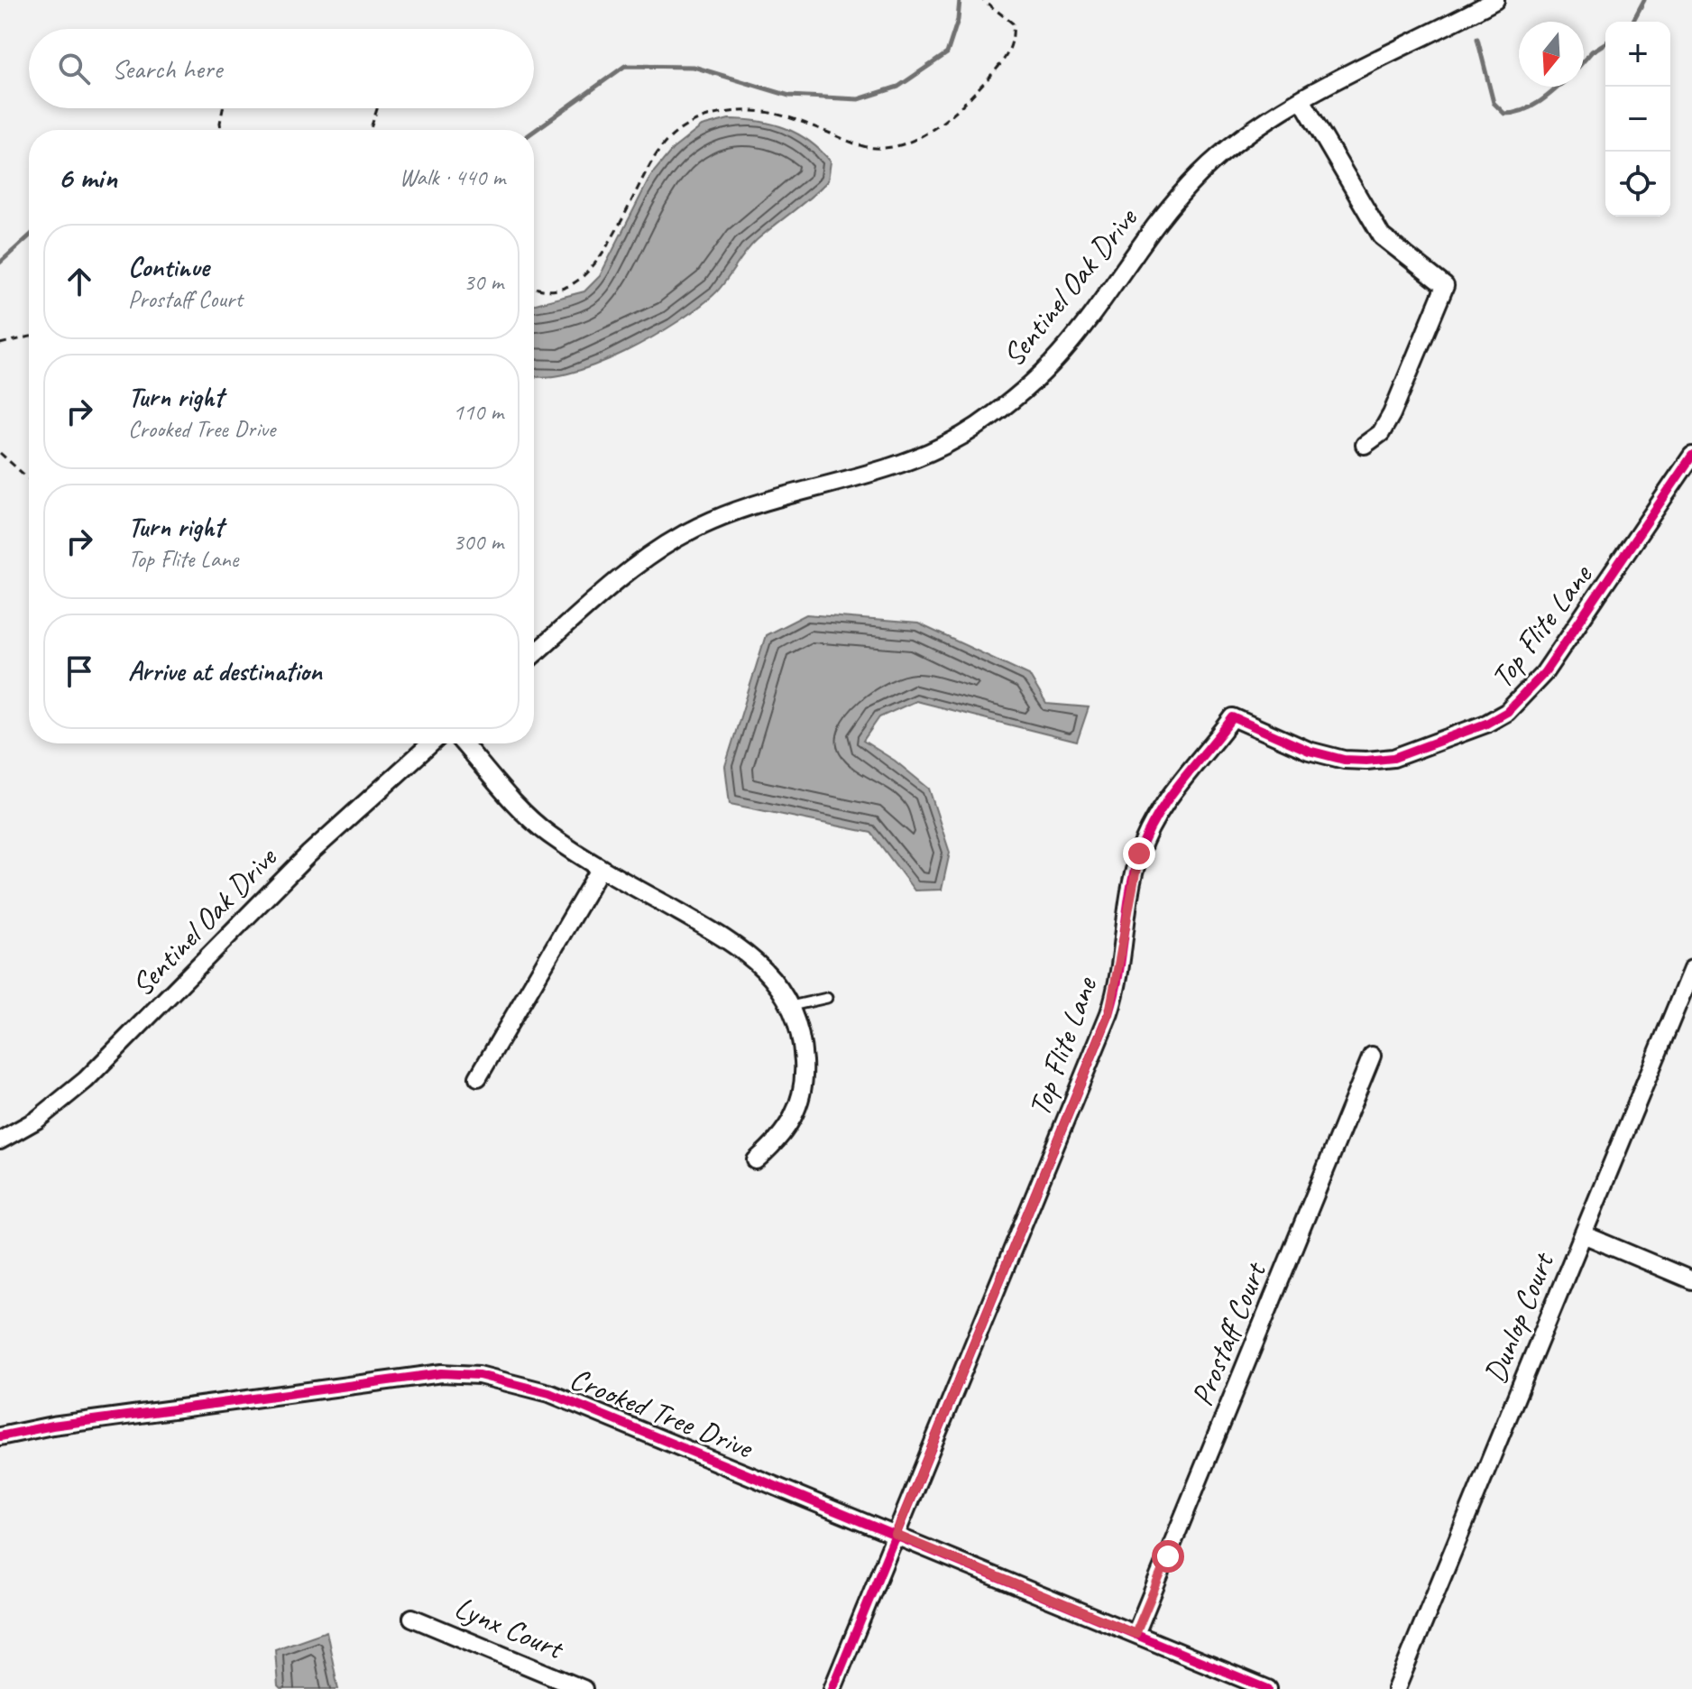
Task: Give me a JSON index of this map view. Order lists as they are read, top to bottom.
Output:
{
  "streets": {
    "street": [
      "Sentinel Oak Drive",
      "Top Flite Lane",
      "Dunlop Court",
      "Prostaff Court",
      "Crooked Tree Drive",
      "Lynx Court"
    ]
  },
  "crossings": [
    ["Top Flite Lane", "Crooked Tree Drive"],
    ["Prostaff Court", "Crooked Tree Drive"]
  ],
  "north": "bottom",
  "page": {
    "map_buttons": ["+", "−"],
    "search": "Search here",
    "heading": ["6 min", "Walk · 440 m"],
    "list": [
      ["Continue", "Prostaff Court", "30 m"],
      ["Turn right", "Crooked Tree Drive", "110 m"],
      ["Turn right", "Top Flite Lane", "300 m"],
      "Arrive at destination"
    ]
  }
}
